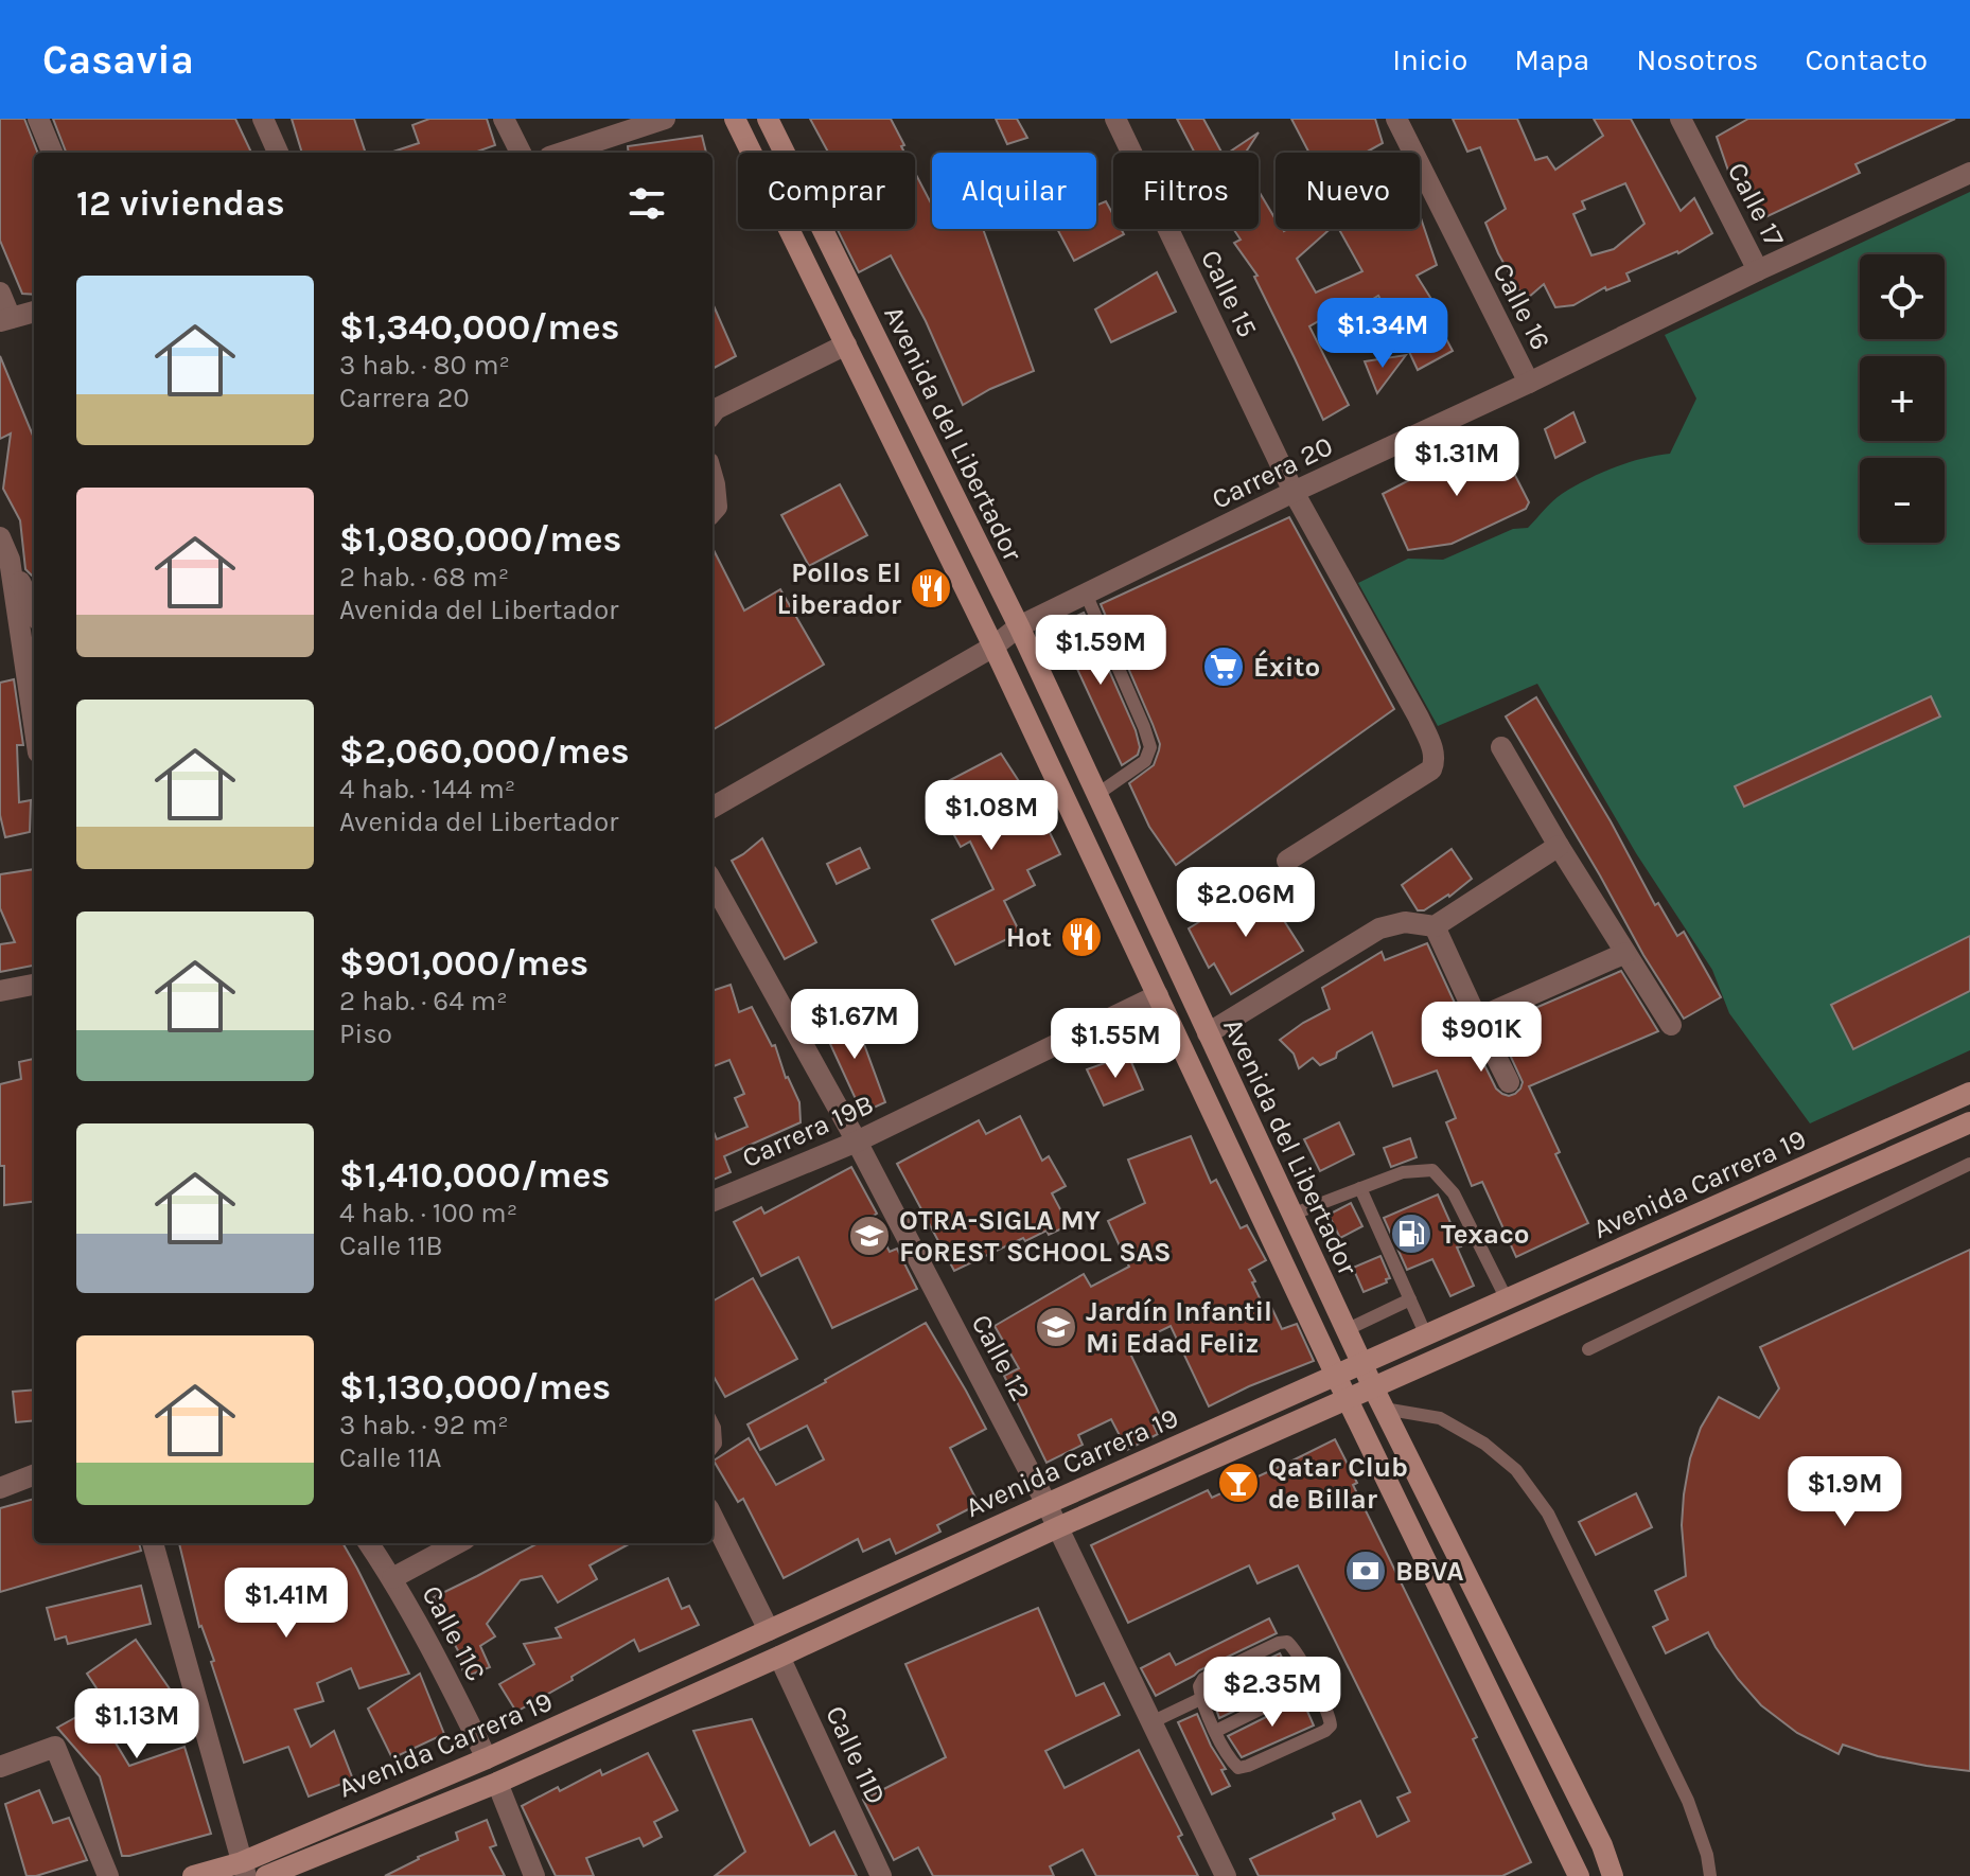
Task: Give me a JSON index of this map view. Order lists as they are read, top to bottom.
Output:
{
  "streets": {
    "main road": ["Avenida del Libertador", "Avenida Carrera 19"],
    "street": [
      "Calle 17",
      "Calle 15",
      "Calle 16",
      "Carrera 20",
      "Carrera 19B",
      "Calle 12",
      "Calle 11C",
      "Calle 11D"
    ]
  },
  "crossings": [
    ["Calle 17", "Carrera 20"],
    ["Calle 15", "Carrera 20"],
    ["Calle 16", "Carrera 20"],
    ["Avenida del Libertador", "Carrera 20"],
    ["Avenida del Libertador", "Carrera 19B"],
    ["Avenida del Libertador", "Avenida Carrera 19"],
    ["Carrera 19B", "Calle 12"],
    ["Avenida Carrera 19", "Calle 12"],
    ["Avenida Carrera 19", "Calle 11C"],
    ["Avenida Carrera 19", "Calle 11D"]
  ],
  "places": {
    "restaurant": ["Pollos El Liberador", "Hot"],
    "supermarket": ["Éxito"],
    "fuel station": ["Texaco"],
    "school or university": ["OTRA-SIGLA MY FOREST SCHOOL SAS", "Jardín Infantil Mi Edad Feliz"],
    "bar": ["Qatar Club de Billar"],
    "bank": ["BBVA"]
  },
  "page": {
    "header": "Casavia",
    "nav": [
      "Inicio",
      "Mapa",
      "Nosotros",
      "Contacto"
    ],
    "chip": [
      "Comprar",
      "Alquilar",
      "Filtros",
      "Nuevo"
    ],
    "heading": "12 viviendas",
    "map_buttons": ["+", "−"],
    "list": [
      {
        "name": "$1,340,000/mes",
        "note": "3 hab. · 80 m² · Carrera 20"
      },
      {
        "name": "$1,080,000/mes",
        "note": "2 hab. · 68 m² · Avenida del Libertador"
      },
      {
        "name": "$2,060,000/mes",
        "note": "4 hab. · 144 m² · Avenida del Libertador"
      },
      {
        "name": "$901,000/mes",
        "note": "2 hab. · 64 m² · Piso"
      },
      {
        "name": "$1,410,000/mes",
        "note": "4 hab. · 100 m² · Calle 11B"
      },
      {
        "name": "$1,130,000/mes",
        "note": "3 hab. · 92 m² · Calle 11A"
      }
    ],
    "price": [
      "$1.34M",
      "$1.31M",
      "$1.59M",
      "$1.08M",
      "$2.06M",
      "$1.67M",
      "$901K",
      "$1.55M",
      "$1.9M",
      "$1.41M",
      "$2.35M",
      "$1.13M"
    ]
  }
}
